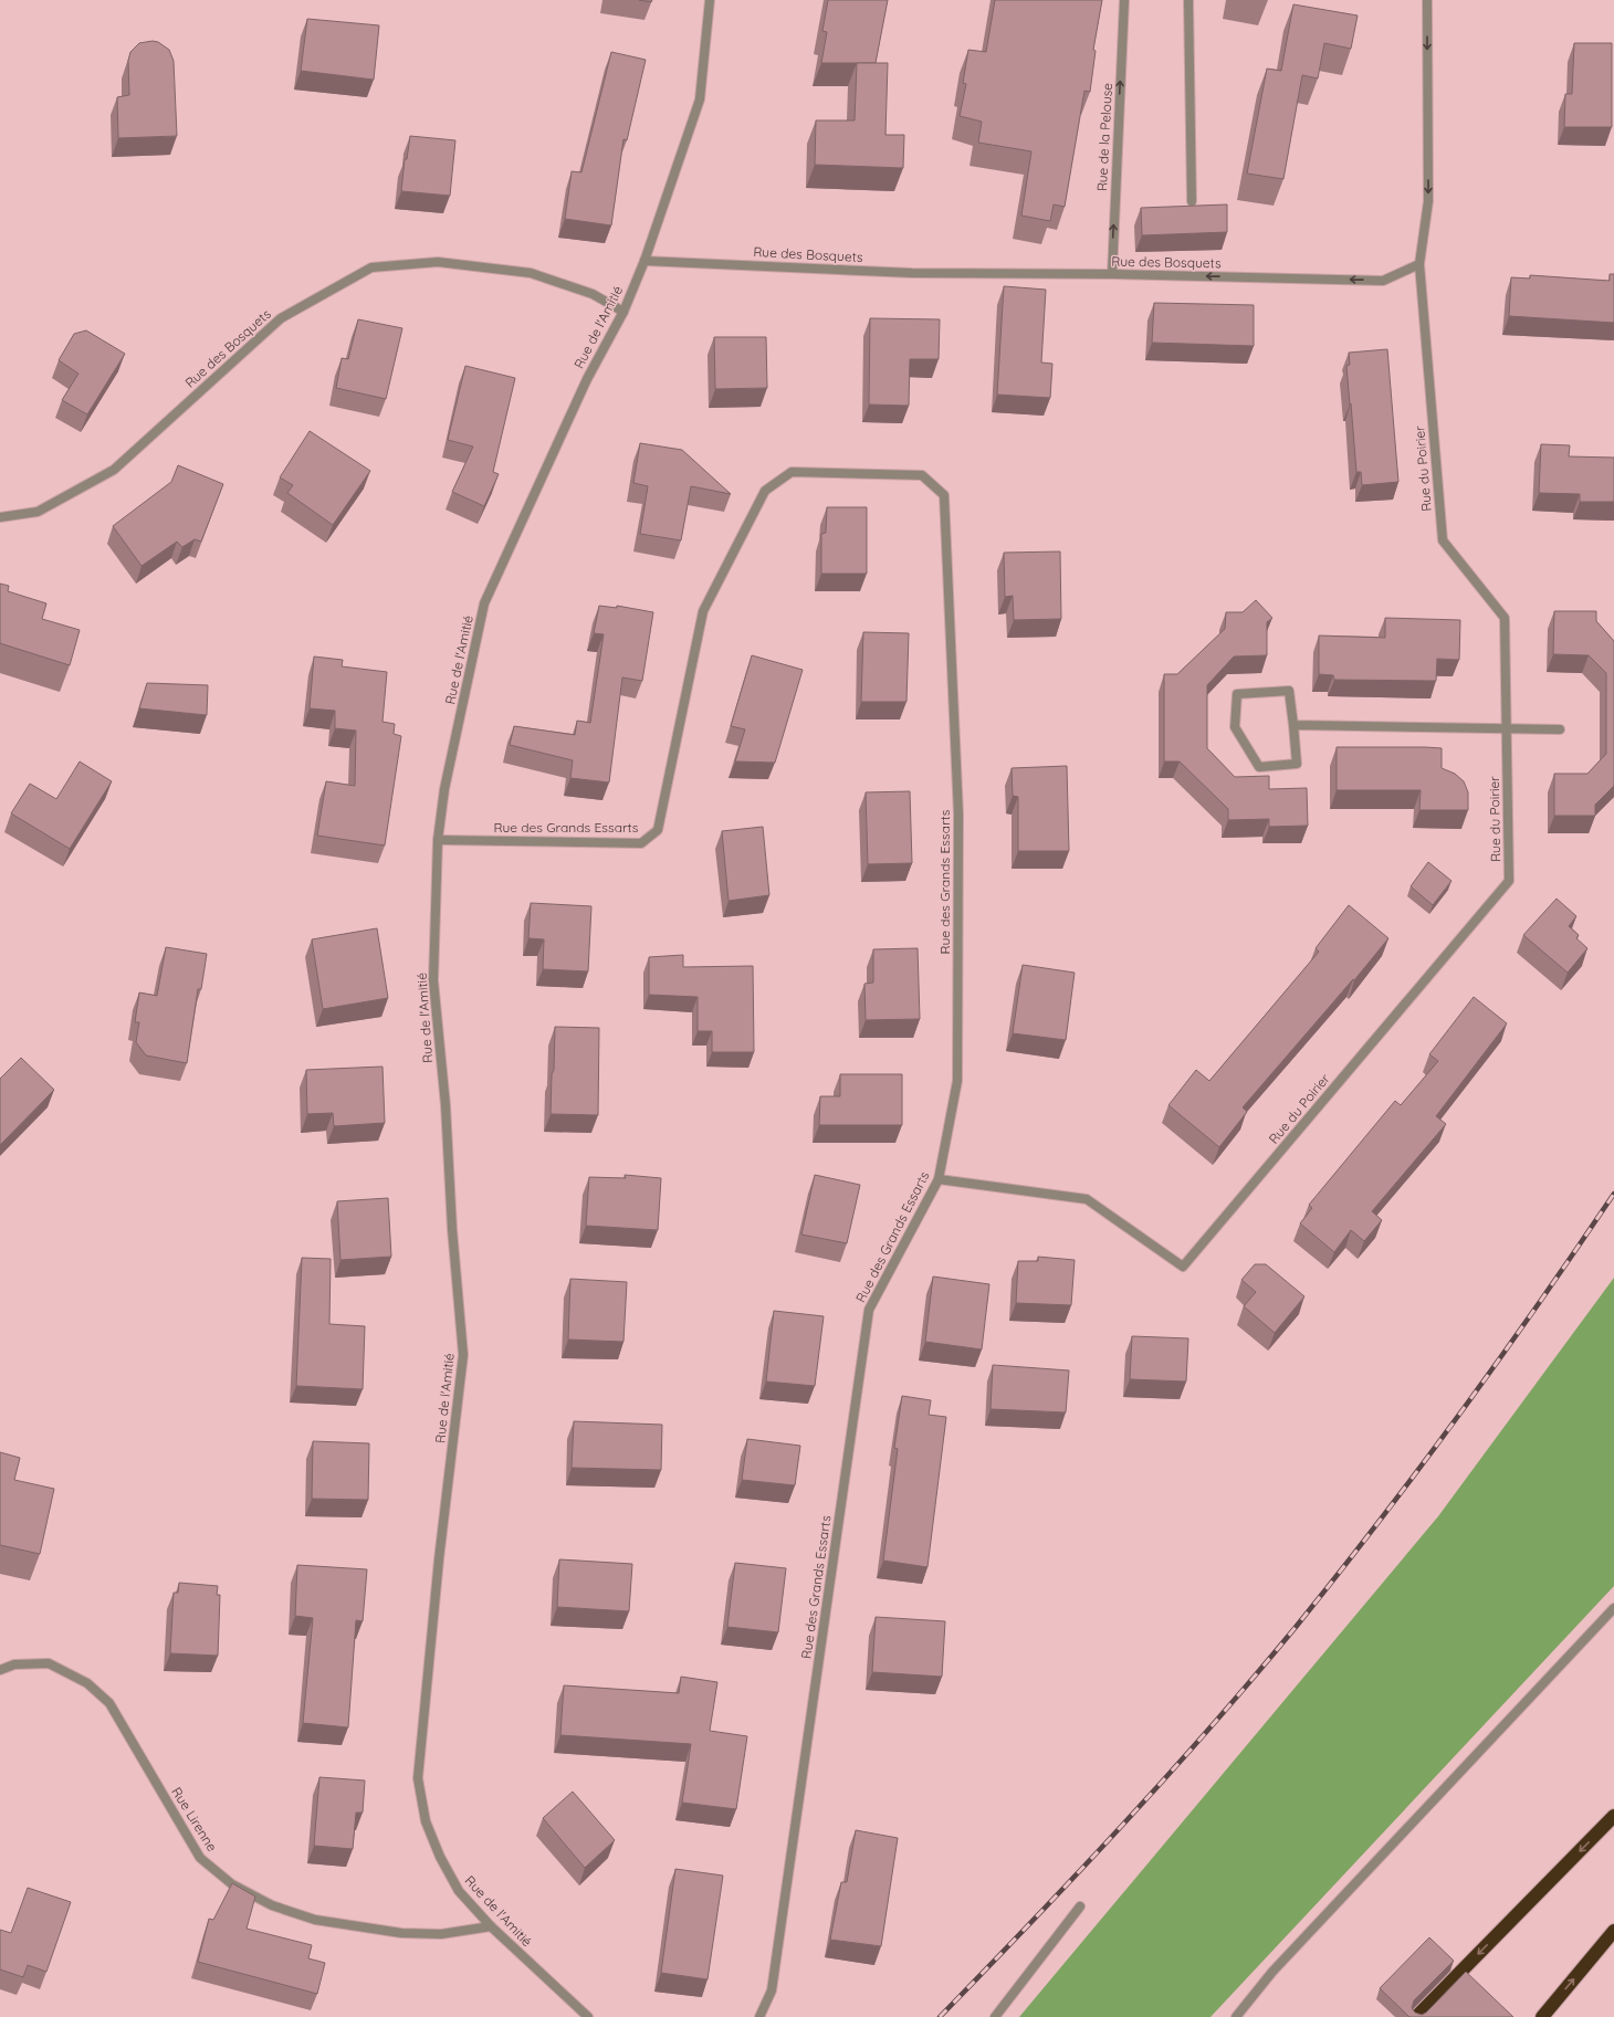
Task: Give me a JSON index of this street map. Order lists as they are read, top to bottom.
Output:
{
  "streets": {
    "street": [
      "Rue de la Pelouse",
      "Rue des Bosquets",
      "Rue de l'Amitié",
      "Rue du Poirier",
      "Rue des Grands Essarts",
      "Rue Lirenne"
    ]
  },
  "crossings": [
    ["Rue de la Pelouse", "Rue des Bosquets"],
    ["Rue des Bosquets", "Rue de l'Amitié"],
    ["Rue des Bosquets", "Rue du Poirier"],
    ["Rue de l'Amitié", "Rue des Grands Essarts"],
    ["Rue de l'Amitié", "Rue Lirenne"],
    ["Rue du Poirier", "Rue des Grands Essarts"]
  ]
}
